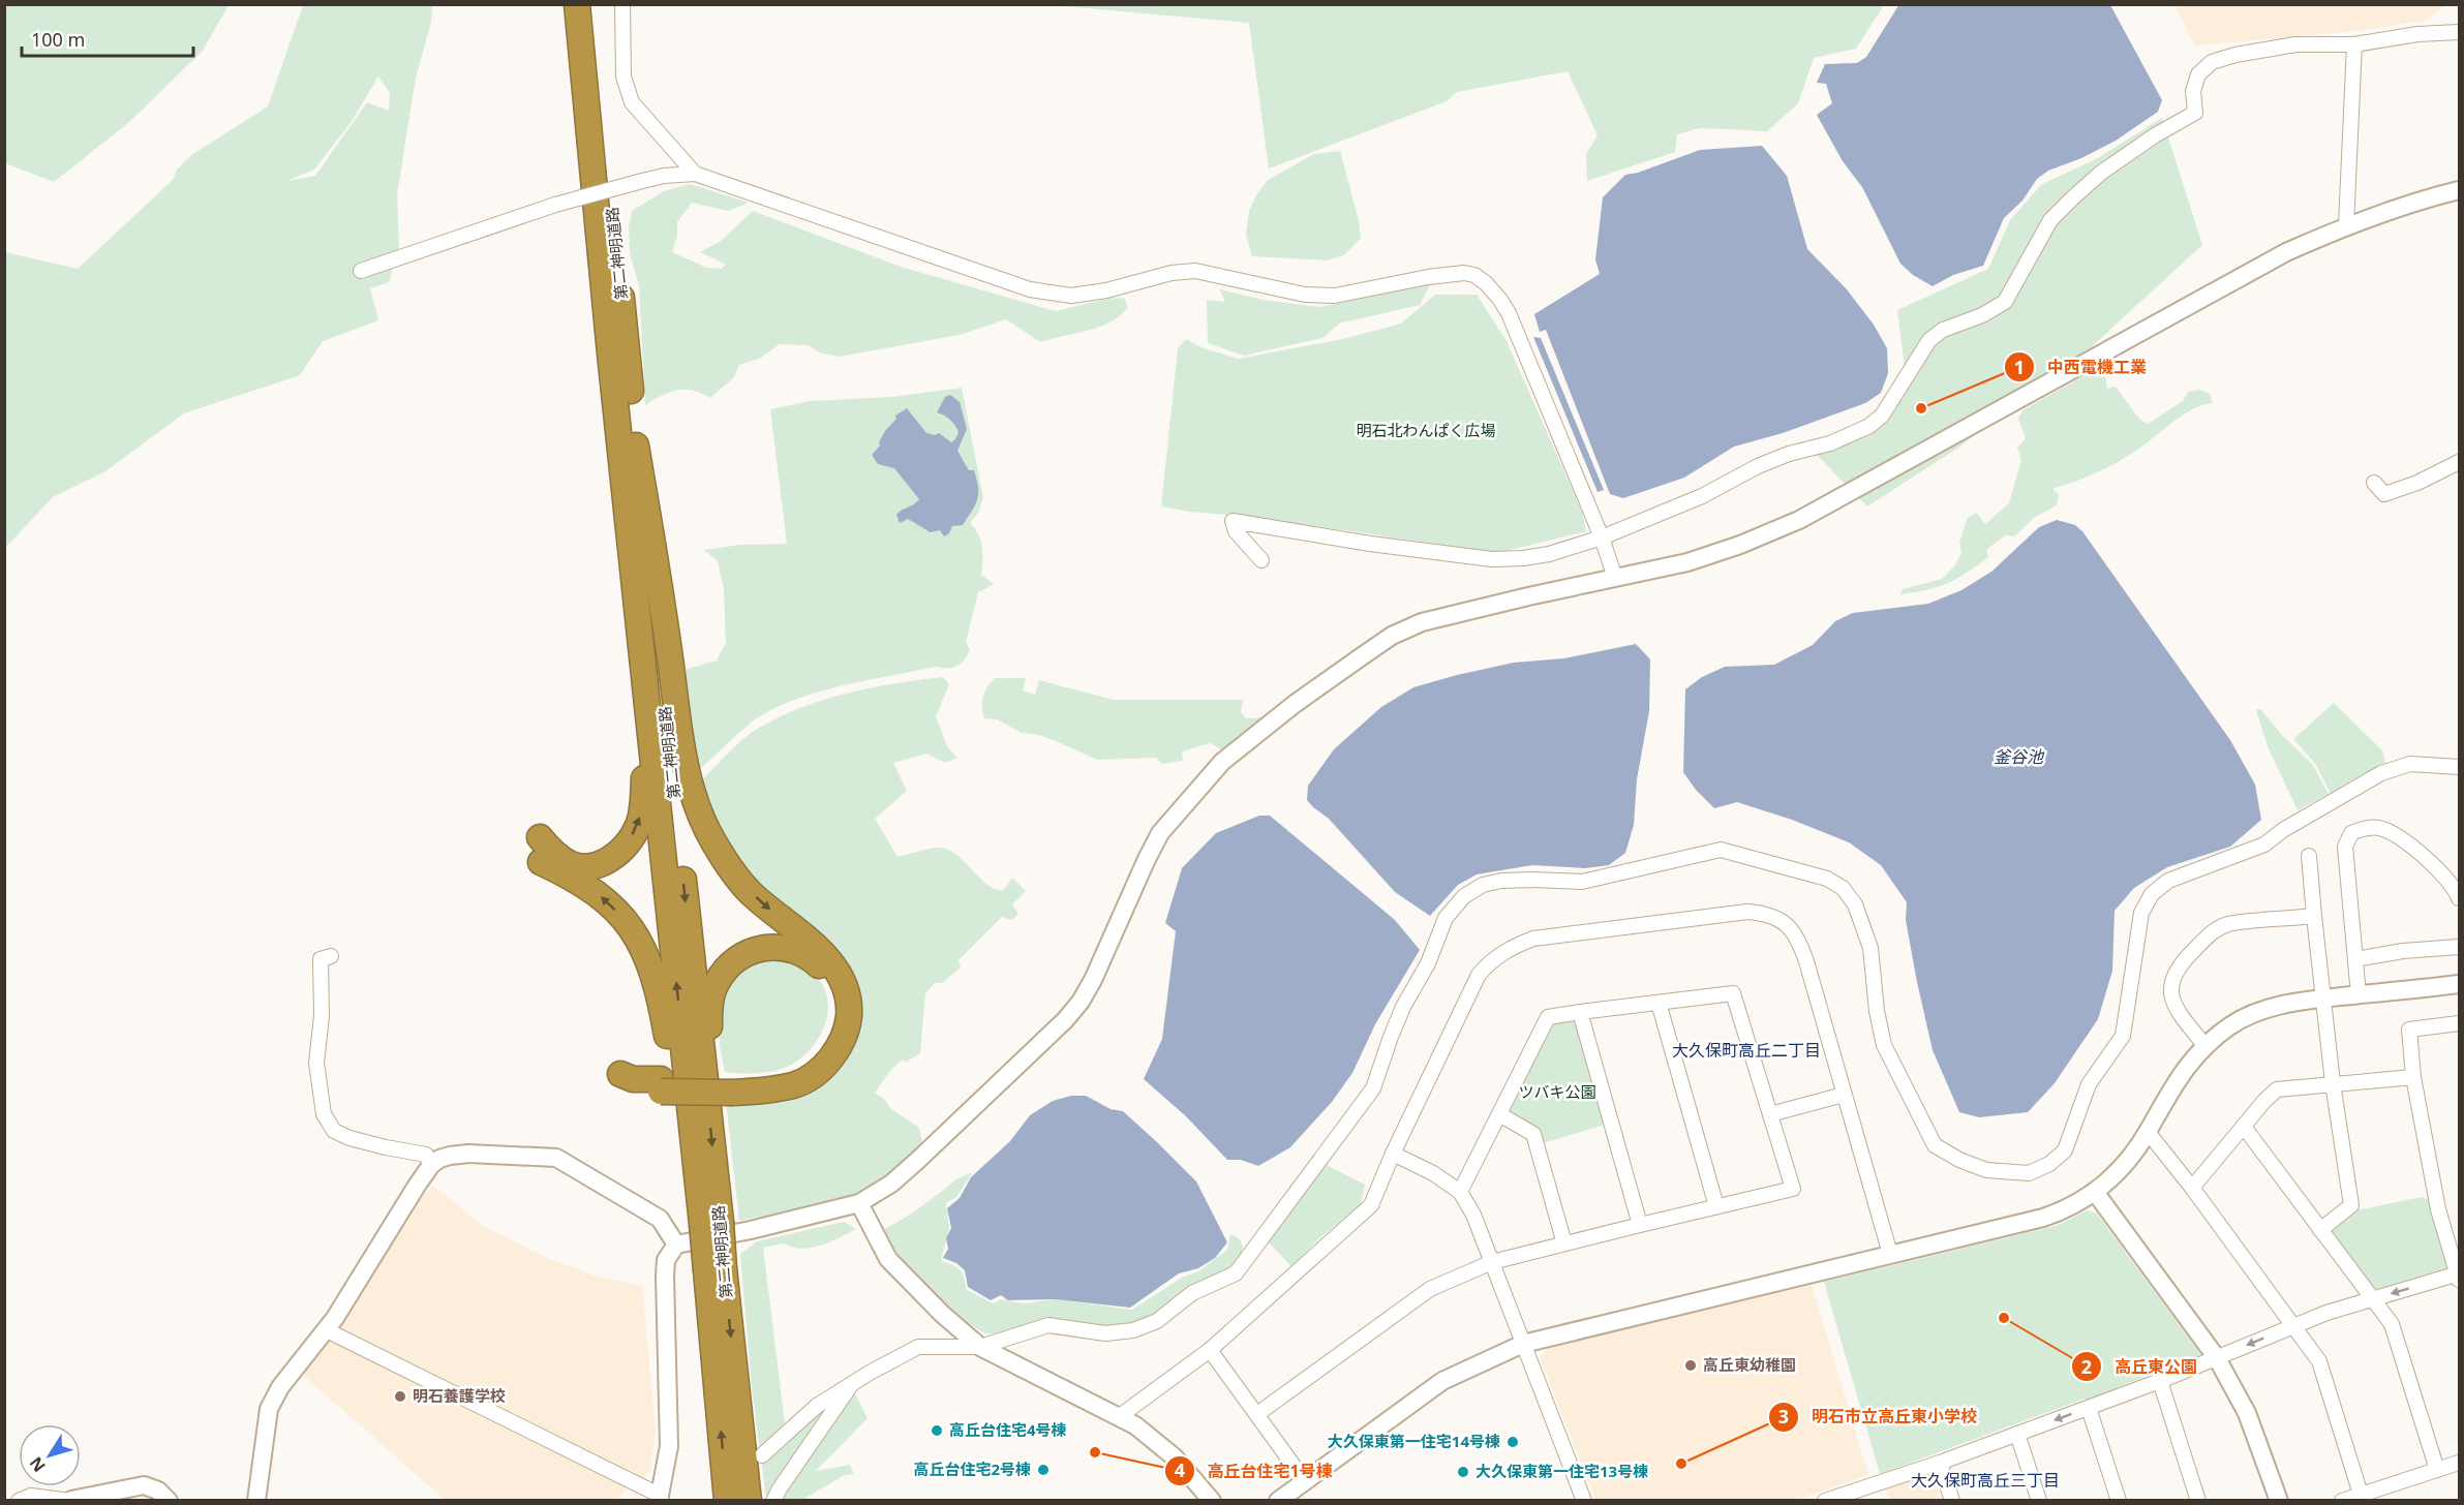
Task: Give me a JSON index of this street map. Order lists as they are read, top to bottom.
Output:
{
  "streets": {
    "highway": ["第二神明道路"]
  },
  "districts": ["大久保町高丘二丁目", "大久保町高丘三丁目"],
  "water": ["釜谷池"],
  "parks": ["明石北わんぱく広場", "ツバキ公園"],
  "places": [
    "中西電機工業",
    "高丘東公園",
    "高丘東幼稚園",
    "明石養護学校",
    "高丘台住宅4号棟",
    "大久保東第一住宅14号棟",
    "高丘台住宅1号棟",
    "明石市立高丘東小学校",
    "高丘台住宅2号棟",
    "大久保東第一住宅13号棟"
  ],
  "scale_bar": "100 m",
  "north": "bottom left"
}
